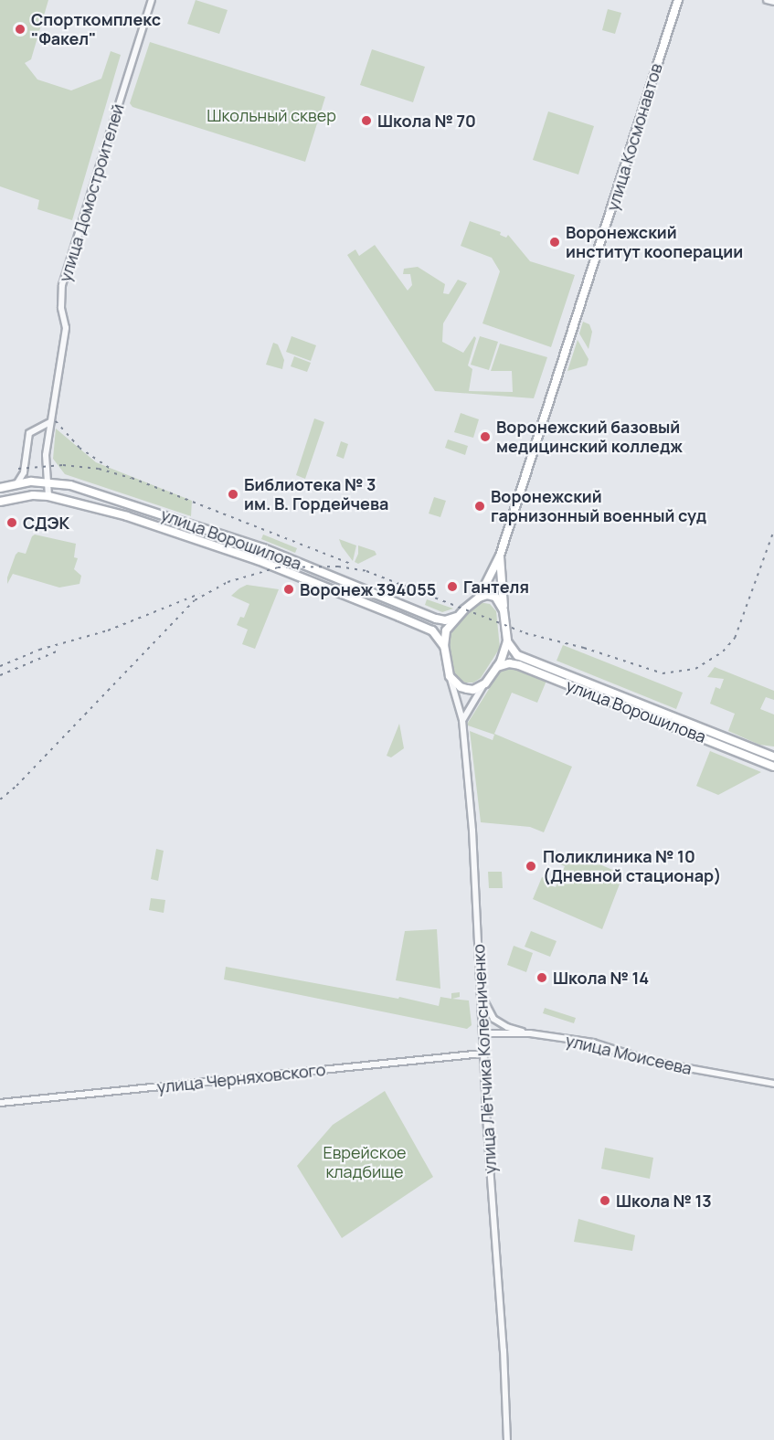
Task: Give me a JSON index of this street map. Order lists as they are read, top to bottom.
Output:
{
  "streets": {
    "main road": ["улица Космонавтов", "улица Ворошилова"],
    "street": [
      "улица Домостроителей",
      "улица Моисеева",
      "улица Лётчика Колесниченко",
      "улица Черняховского"
    ]
  },
  "crossings": [
    ["улица Космонавтов", "улица Ворошилова"],
    ["улица Космонавтов", "улица Лётчика Колесниченко"],
    ["улица Домостроителей", "улица Ворошилова"],
    ["улица Ворошилова", "улица Лётчика Колесниченко"],
    ["улица Моисеева", "улица Лётчика Колесниченко"],
    ["улица Лётчика Колесниченко", "улица Черняховского"]
  ],
  "parks": ["Школьный сквер", "Еврейское кладбище"],
  "places": [
    "Спорткомплекс \"Факел\"",
    "Школа № 70",
    "Воронежский институт кооперации",
    "Воронежский базовый медицинский колледж",
    "Библиотека № 3 им. В. Гордейчева",
    "Воронежский гарнизонный военный суд",
    "СДЭК",
    "Гантеля",
    "Воронеж 394055",
    "Поликлиника № 10 (Дневной стационар)",
    "Школа № 14",
    "Школа № 13"
  ]
}
